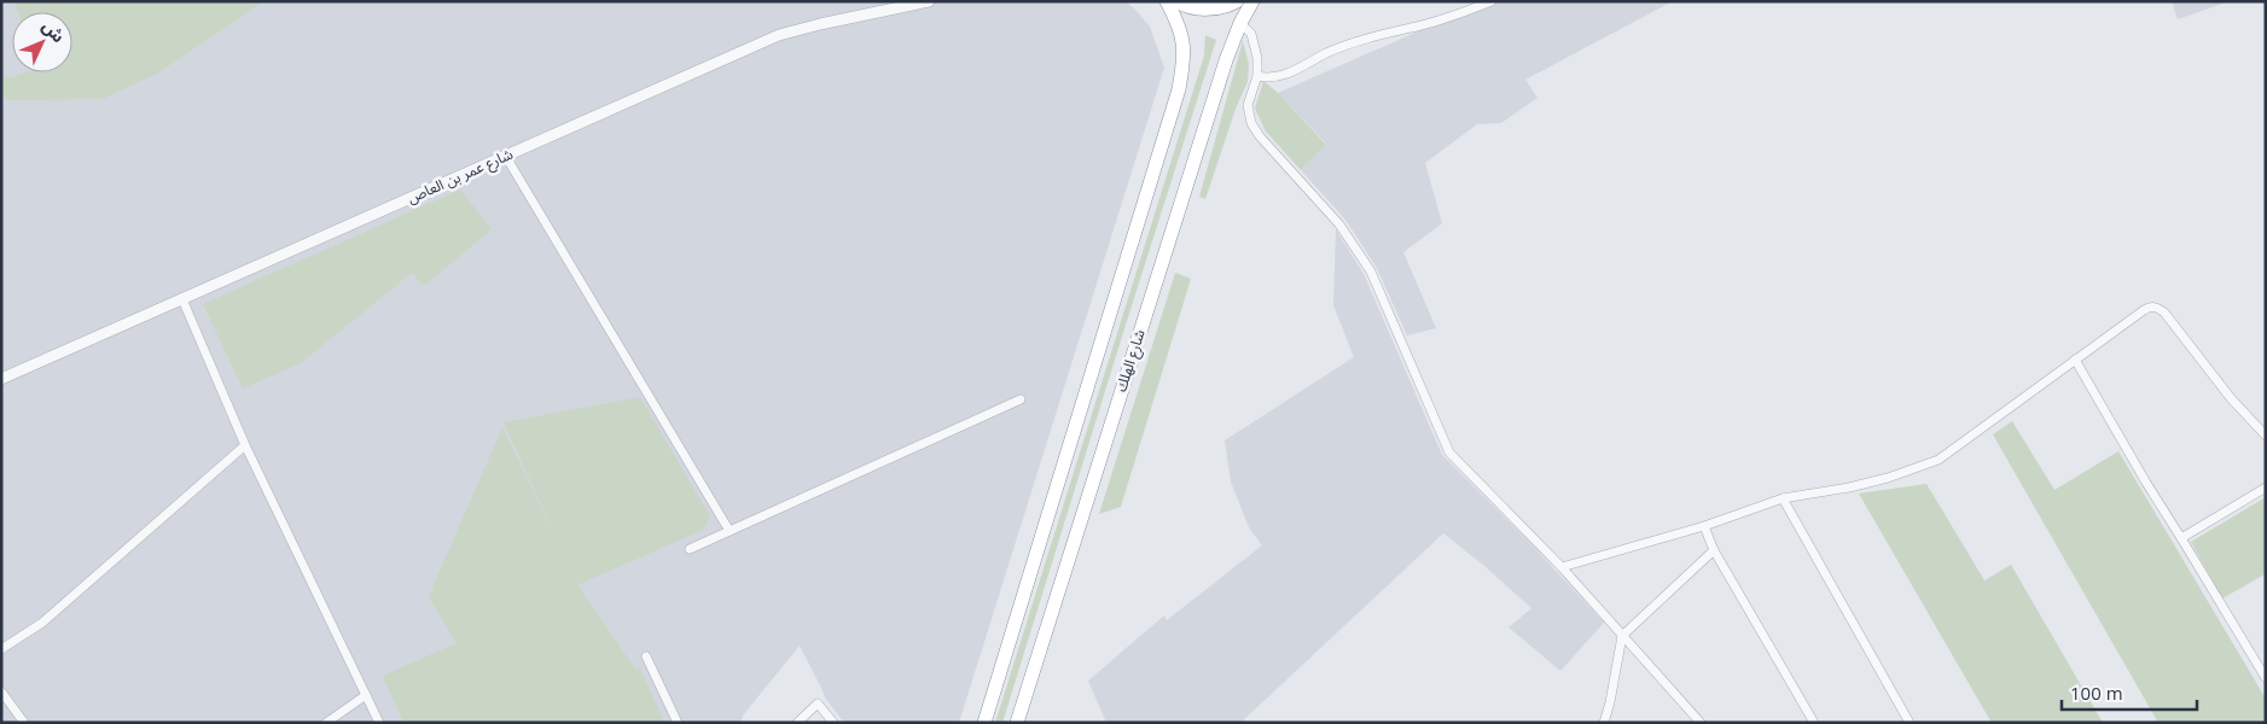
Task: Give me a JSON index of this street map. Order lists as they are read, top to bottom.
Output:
{
  "streets": {
    "highway": ["شارع الهلك"],
    "street": ["شارع عمر بن العاص"]
  },
  "scale_bar": "100 m",
  "north": "top right"
}
